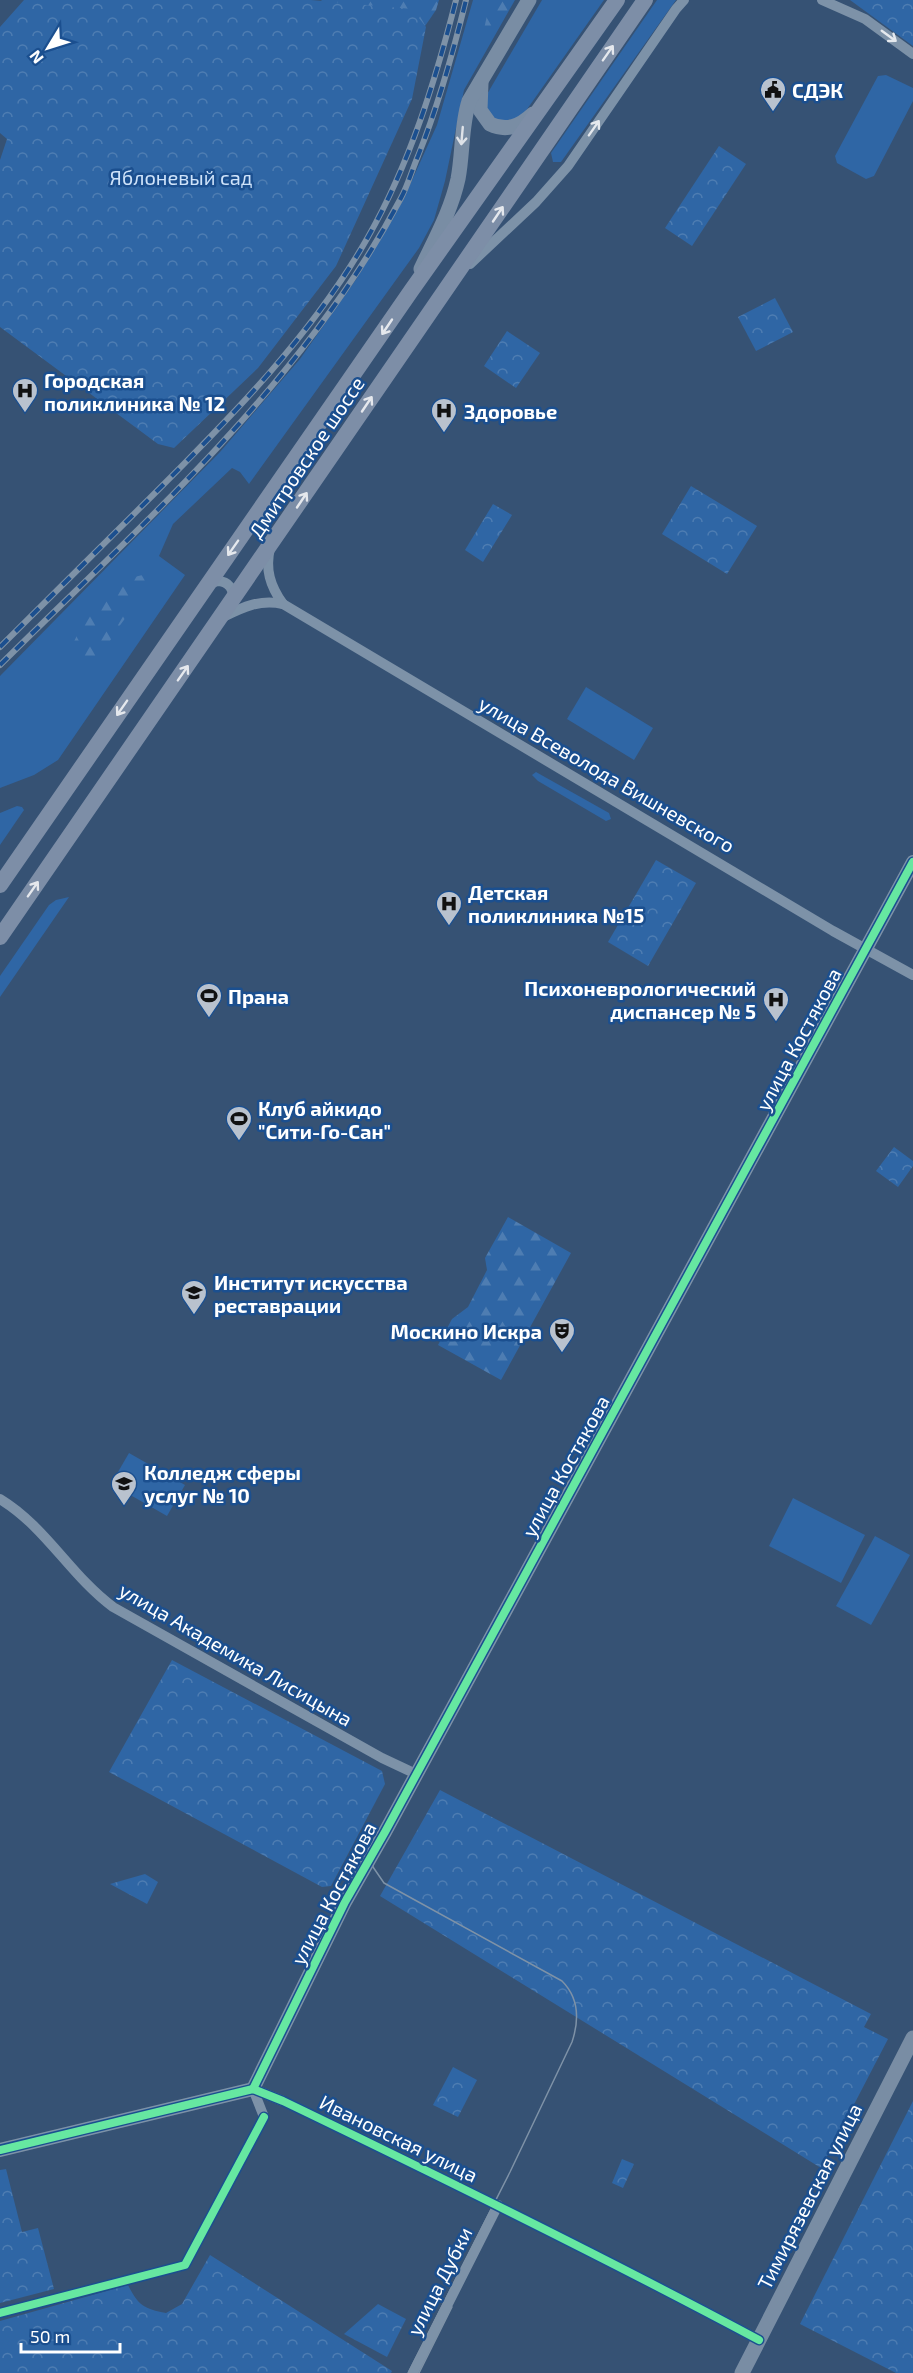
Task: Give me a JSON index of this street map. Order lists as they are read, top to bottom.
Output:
{
  "streets": {
    "main road": ["Дмитровское шоссе", "Тимирязевская улица"],
    "street": [
      "улица Всеволода Вишневского",
      "улица Костякова",
      "улица Академика Лисицына",
      "Ивановская улица",
      "улица Дубки"
    ]
  },
  "crossings": [
    ["Дмитровское шоссе", "улица Всеволода Вишневского"],
    ["улица Всеволода Вишневского", "улица Костякова"],
    ["улица Костякова", "улица Академика Лисицына"],
    ["улица Костякова", "Ивановская улица"],
    ["Ивановская улица", "Тимирязевская улица"],
    ["Ивановская улица", "улица Дубки"]
  ],
  "parks": ["Яблоневый сад"],
  "places": {
    "public building": ["СДЭК"],
    "hospital": [
      "Городская поликлиника № 12",
      "Здоровье",
      "Детская поликлиника №15",
      "Психоневрологический диспансер № 5"
    ],
    "sports": ["Прана", "Клуб айкидо \"Сити-Го-Сан\""],
    "school or university": ["Институт искусства реставрации", "Колледж сферы услуг № 10"],
    "theatre": ["Москино Искра"]
  },
  "scale_bar": "50 m",
  "north": "bottom left"
}
